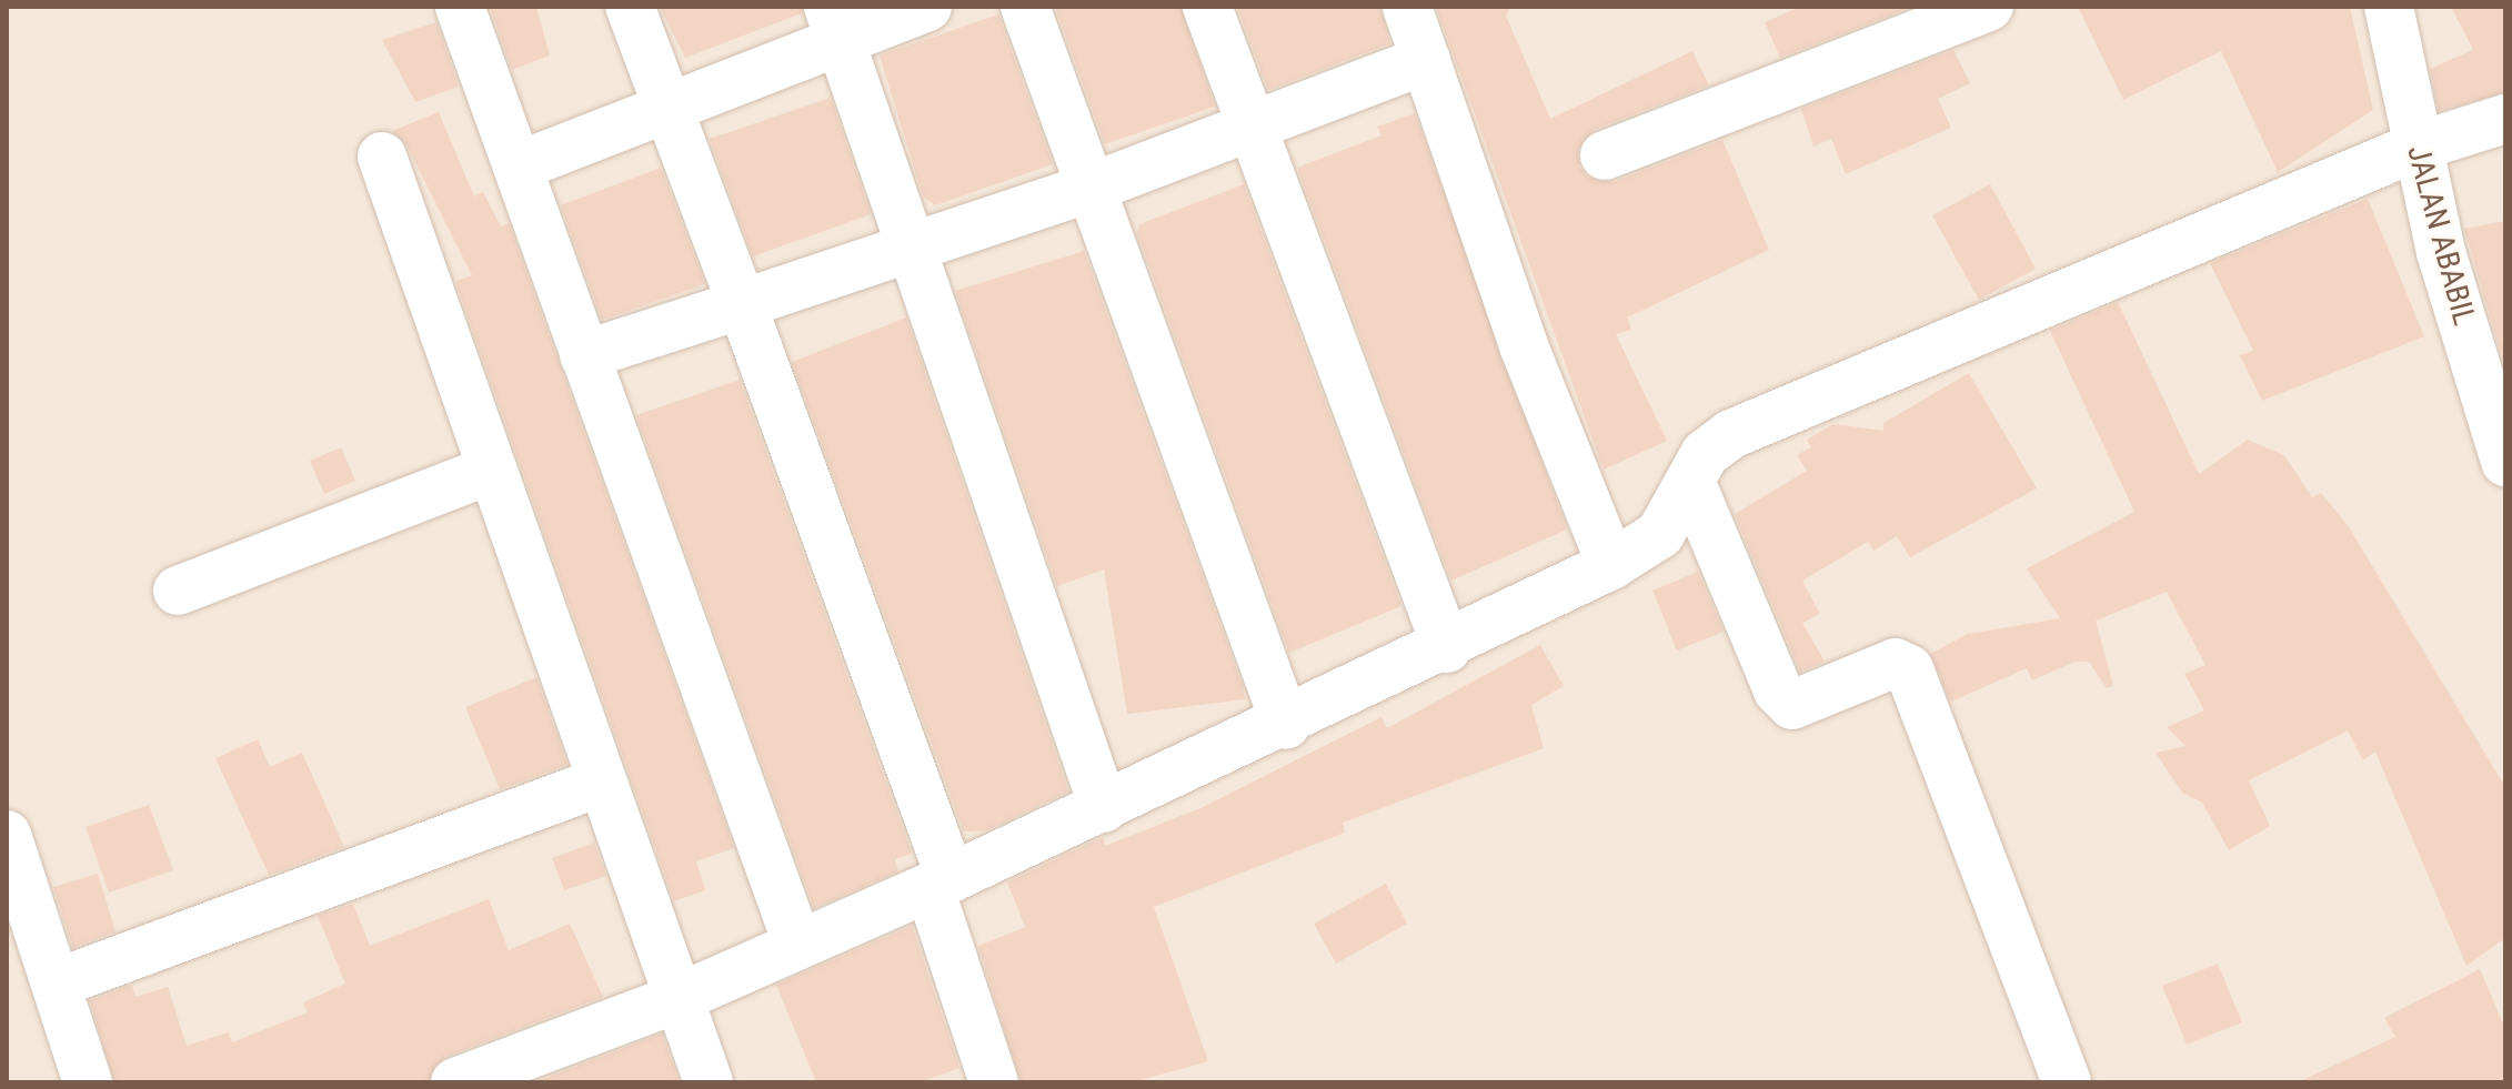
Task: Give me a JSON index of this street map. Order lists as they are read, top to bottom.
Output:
{
  "streets": {
    "street": ["JALAN ABABIL"]
  }
}
